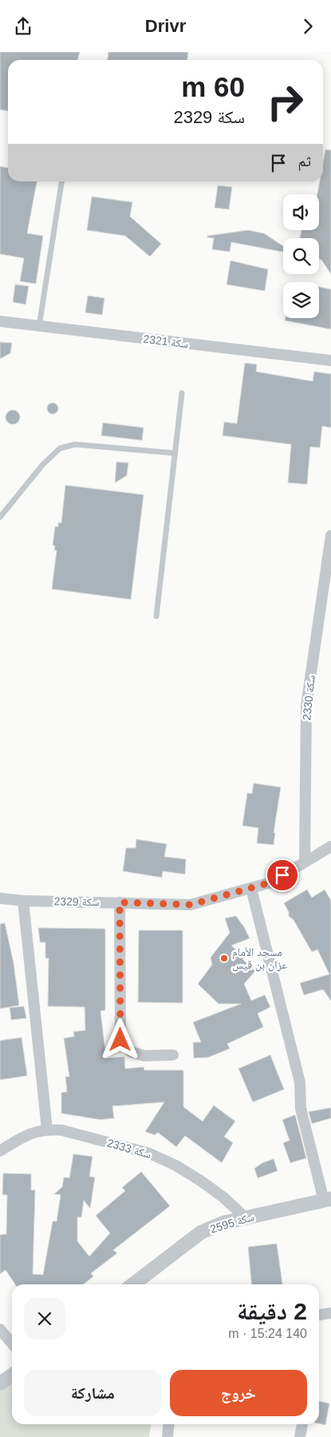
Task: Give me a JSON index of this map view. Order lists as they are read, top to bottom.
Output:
{
  "streets": {
    "street": [
      "سكة 2321",
      "سكة 2330",
      "سكة 2329",
      "سكة 2333",
      "سكة 2595"
    ]
  },
  "crossings": [
    ["سكة 2330", "سكة 2329"],
    ["سكة 2333", "سكة 2595"]
  ],
  "places": ["مسجد الأمام عزان بن قيس"],
  "page": {
    "header": "Drivr",
    "turn": ["60 m", "سكة 2329"],
    "then": "ثم",
    "heading": ["2 دقيقة", "140 m · 15:24"],
    "buttons": ["خروج", "مشاركة"]
  }
}
